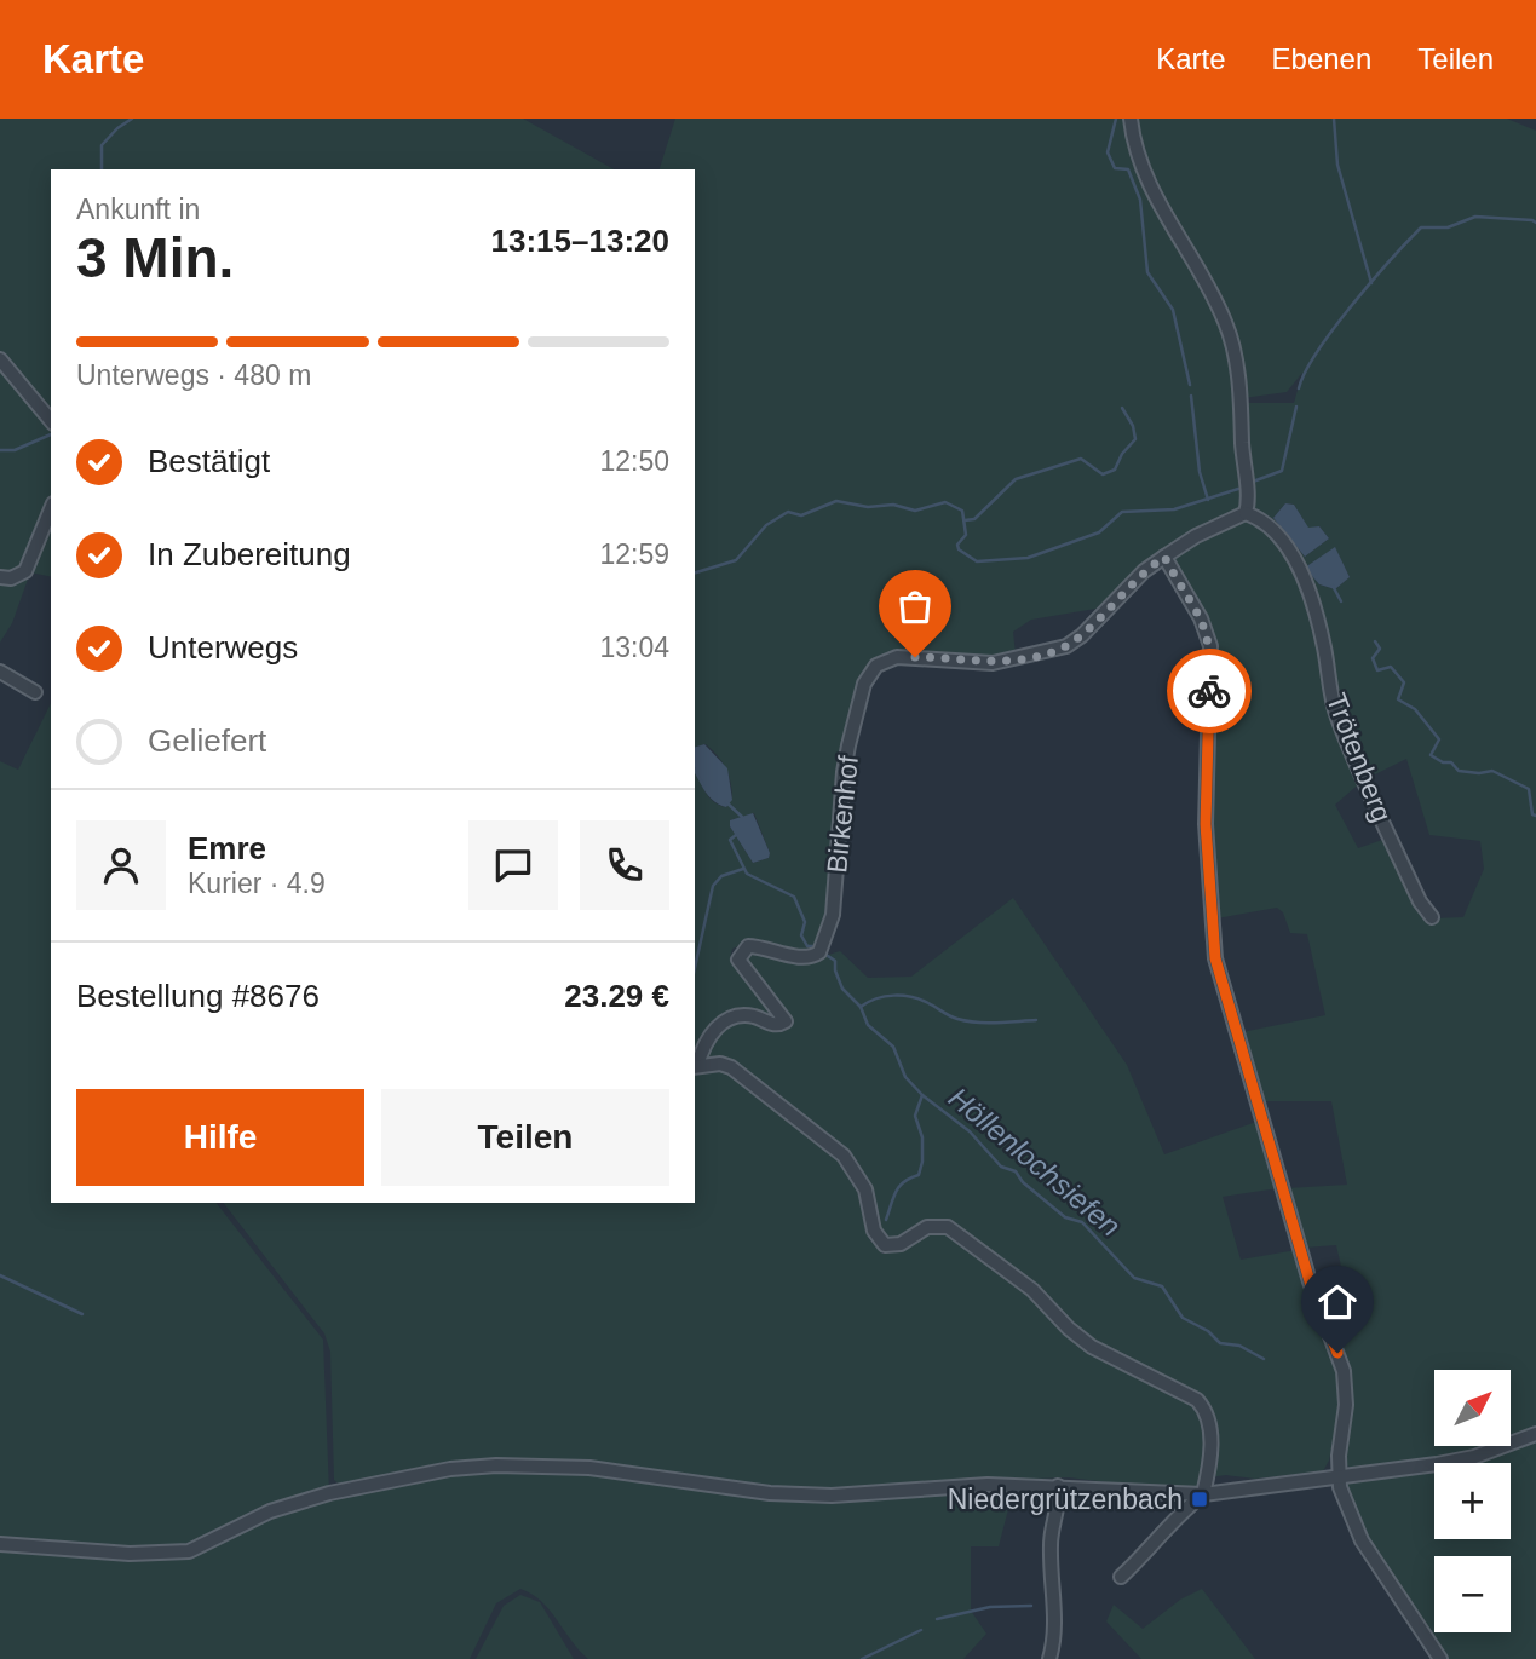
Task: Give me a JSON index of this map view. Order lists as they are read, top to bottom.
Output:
{
  "streets": {
    "street": ["Trötenberg", "Birkenhof"]
  },
  "water": ["Höllenlochsiefen"],
  "places": {
    "transit": ["Niedergrützenbach"]
  },
  "north": "top right",
  "page": {
    "header": "Karte",
    "nav": ["Karte", "Ebenen", "Teilen"],
    "heading": ["3 Min.", "Ankunft in", "13:15–13:20"],
    "panel": [
      "Emre",
      "Kurier · 4.9",
      "Bestellung #8676",
      "23.29 €"
    ],
    "bar": "Unterwegs · 480 m",
    "list": [
      ["Bestätigt", "12:50"],
      ["In Zubereitung", "12:59"],
      ["Unterwegs", "13:04"],
      "Geliefert"
    ],
    "buttons": ["Hilfe", "Teilen"],
    "map_buttons": ["+", "−"]
  }
}
